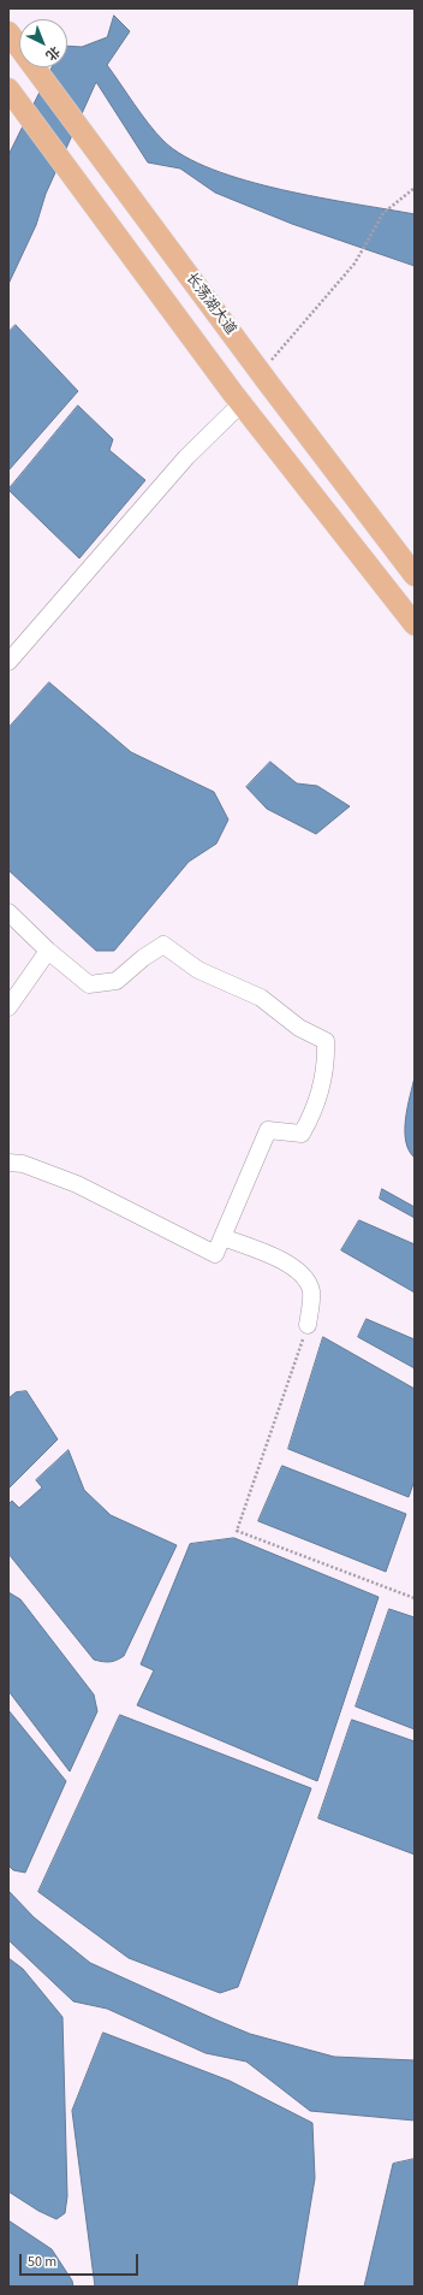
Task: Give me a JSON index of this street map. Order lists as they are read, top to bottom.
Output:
{
  "streets": {
    "main road": ["长荡湖大道"]
  },
  "scale_bar": "50 m",
  "north": "bottom right"
}
